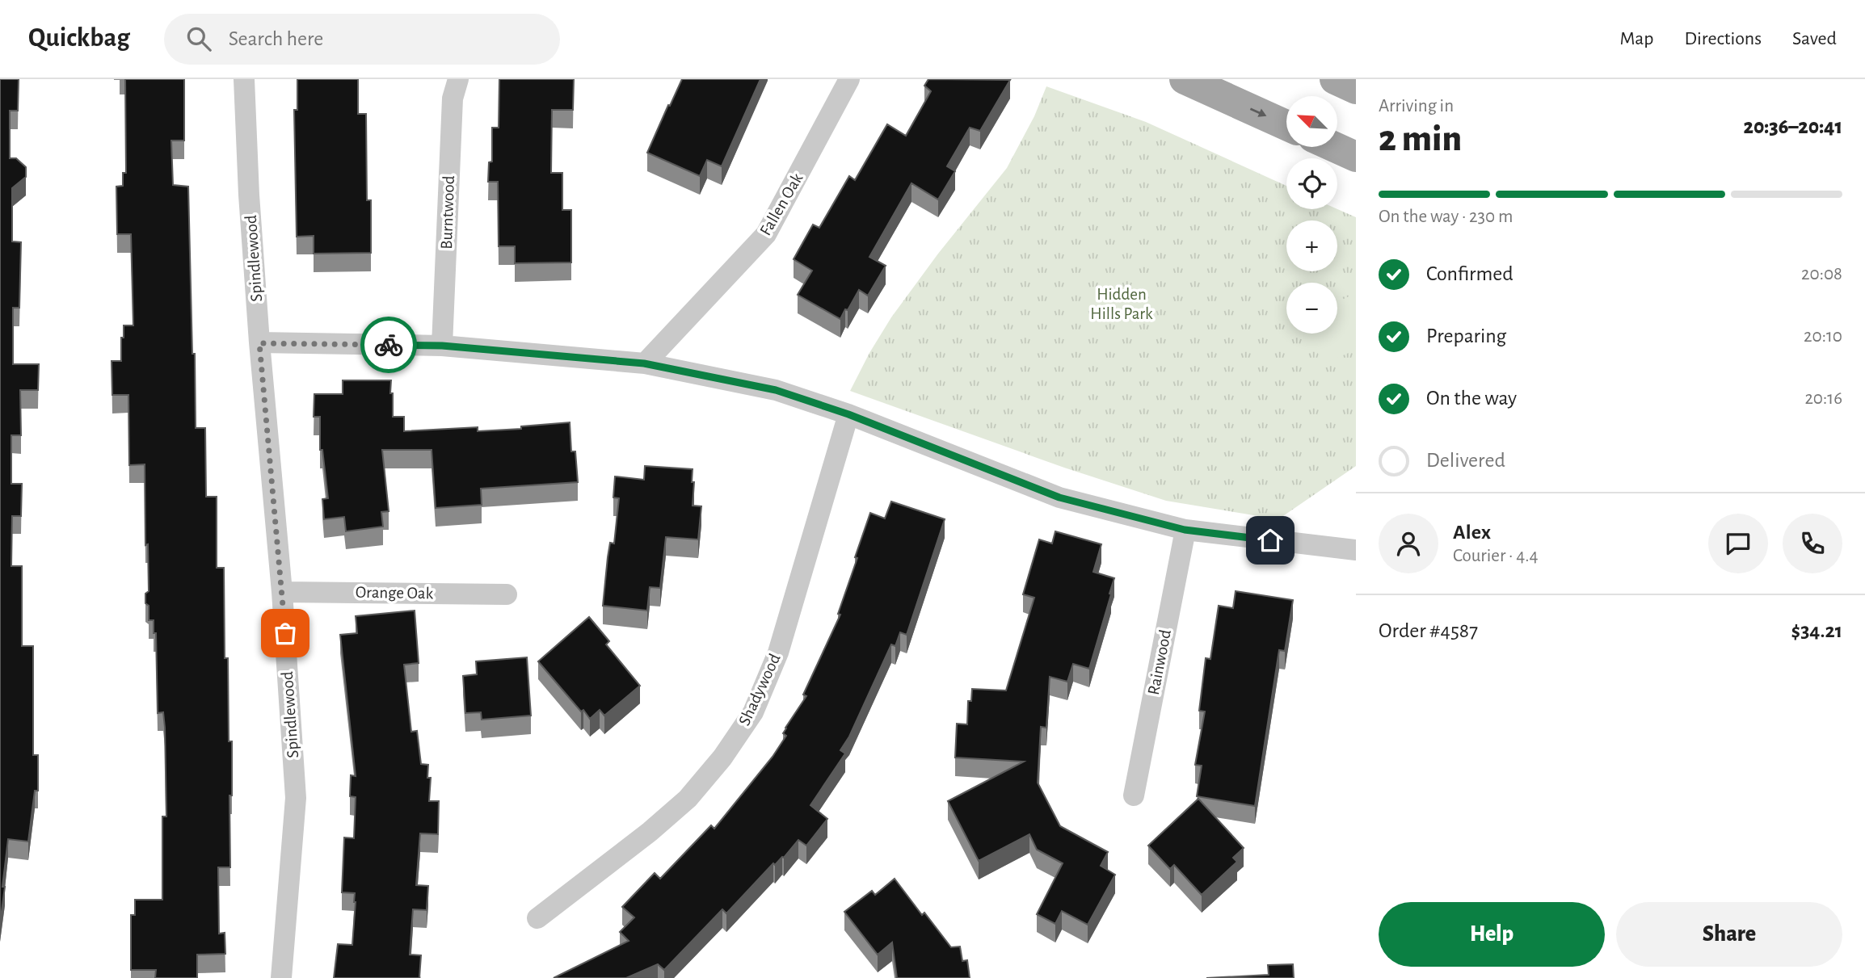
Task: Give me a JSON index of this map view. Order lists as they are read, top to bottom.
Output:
{
  "streets": {
    "street": [
      "Fallen Oak",
      "Burntwood",
      "Spindlewood",
      "Orange Oak",
      "Rainwood",
      "Shadywood"
    ]
  },
  "crossings": [
    ["Spindlewood", "Orange Oak"]
  ],
  "parks": ["Hidden Hills Park"],
  "north": "top left",
  "page": {
    "header": "Quickbag",
    "search": "Search here",
    "nav": ["Map", "Directions", "Saved"],
    "heading": ["2 min", "Arriving in", "20:36–20:41"],
    "panel": [
      "Alex",
      "Courier · 4.4",
      "Order #4587",
      "$34.21"
    ],
    "map_buttons": ["+", "−"],
    "bar": "On the way · 230 m",
    "list": [
      ["Confirmed", "20:08"],
      ["Preparing", "20:10"],
      ["On the way", "20:16"],
      "Delivered"
    ],
    "buttons": ["Help", "Share"]
  }
}
